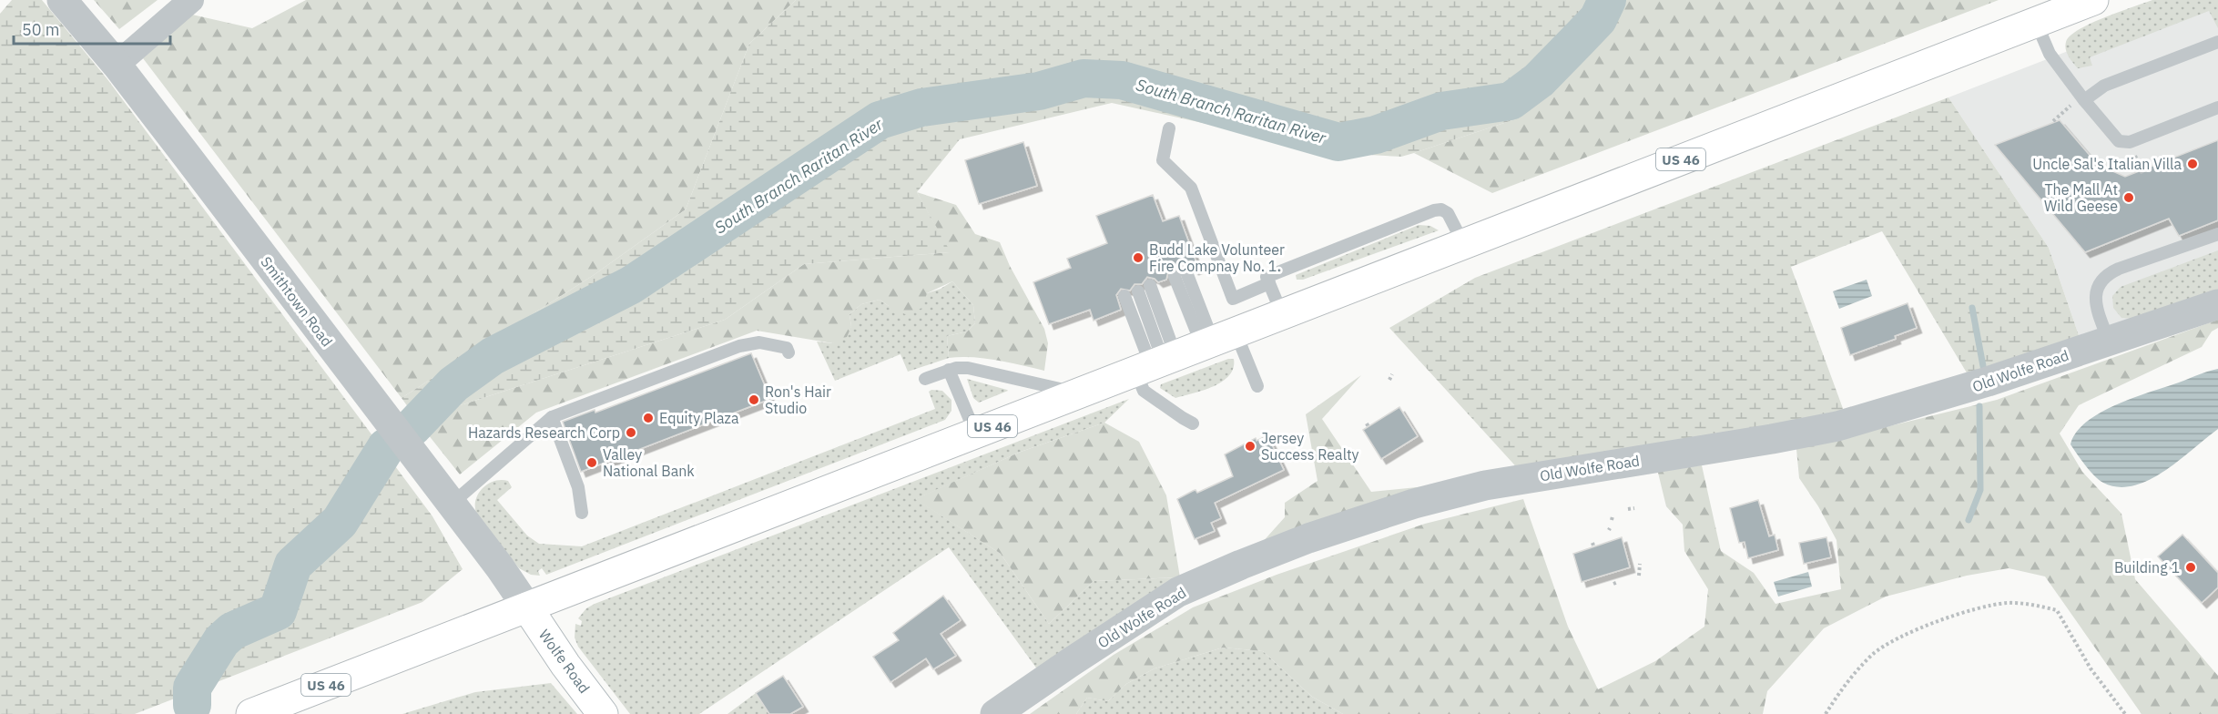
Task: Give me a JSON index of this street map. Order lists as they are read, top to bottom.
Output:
{
  "streets": {
    "main road": ["US 46", "Wolfe Road"],
    "street": ["Smithtown Road", "Old Wolfe Road"]
  },
  "crossings": [
    ["US 46", "Smithtown Road"],
    ["US 46", "Wolfe Road"],
    ["Smithtown Road", "Wolfe Road"]
  ],
  "water": ["South Branch Raritan River"],
  "places": [
    "Uncle Sal's Italian Villa",
    "The Mall At Wild Geese",
    "Budd Lake Volunteer Fire Compnay No. 1.",
    "Ron's Hair Studio",
    "Equity Plaza",
    "Hazards Research Corp",
    "Jersey Success Realty",
    "Valley National Bank",
    "Building 1"
  ],
  "scale_bar": "50 m"
}
